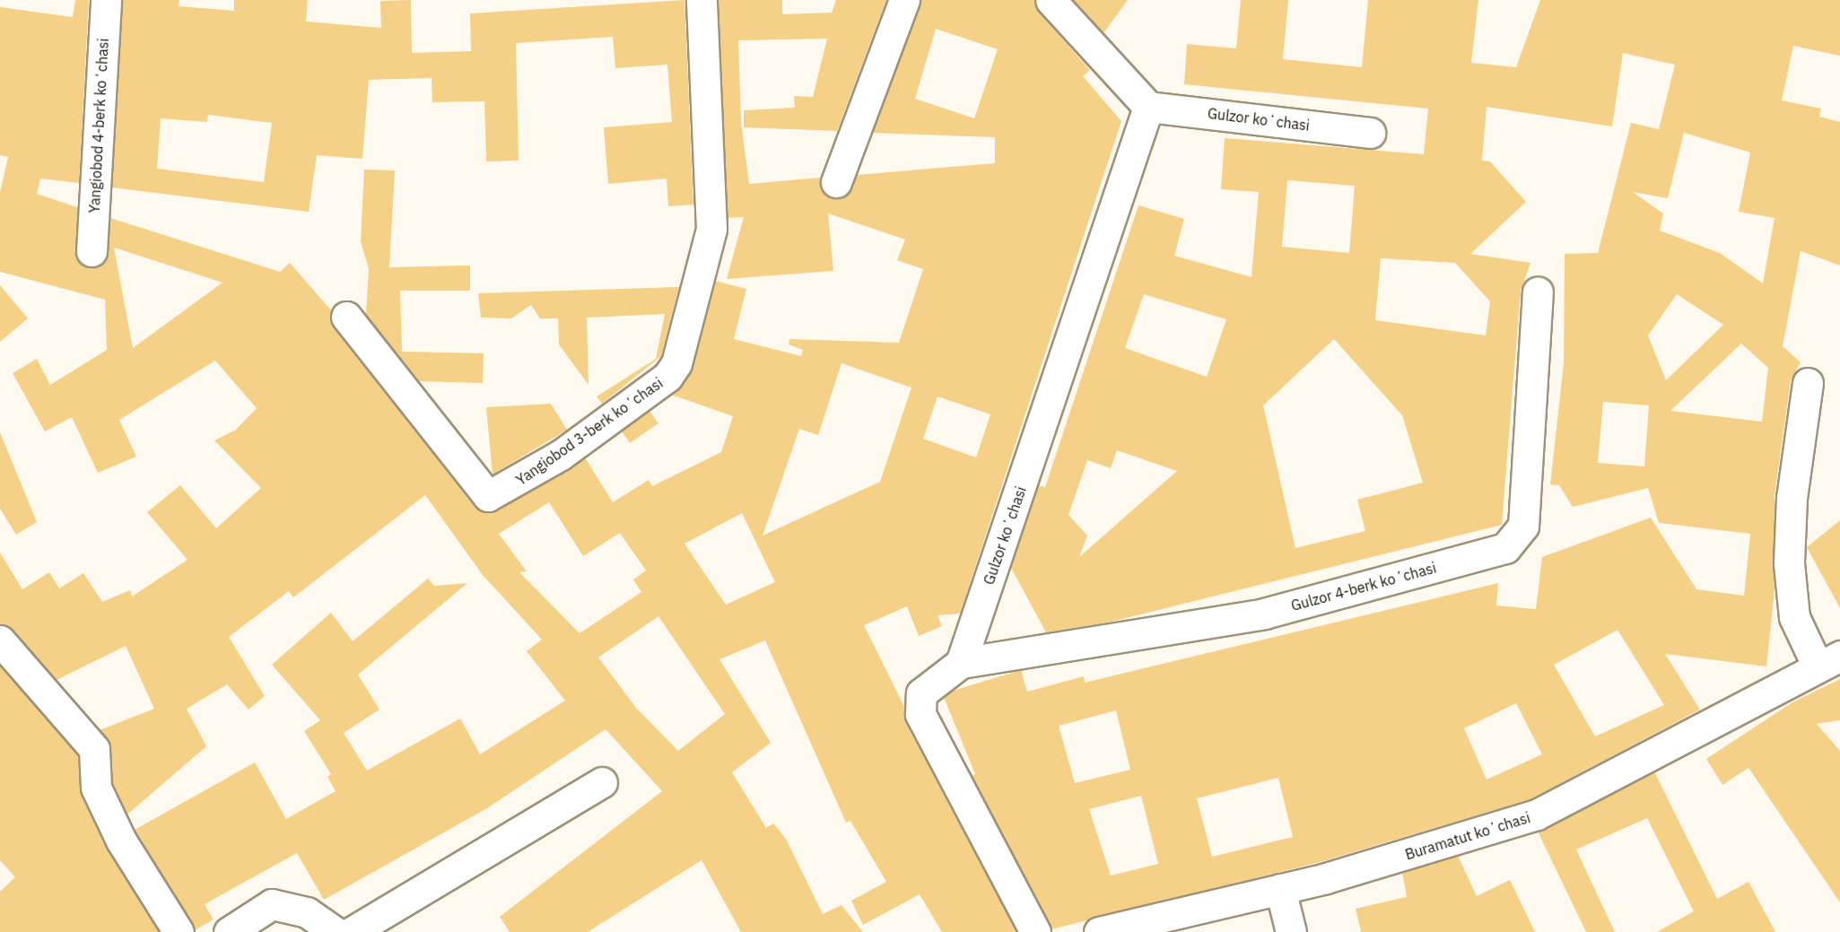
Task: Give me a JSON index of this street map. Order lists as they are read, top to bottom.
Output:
{
  "streets": {
    "street": [
      "Gulzor koʻchasi",
      "Yangiobod 4-berk koʼchasi",
      "Yangiobod 3-berk koʼchasi",
      "Gulzor 4-berk koʼchasi",
      "Buramatut koʻchasi"
    ]
  },
  "crossings": [
    ["Gulzor koʻchasi", "Gulzor 4-berk koʼchasi"]
  ]
}
